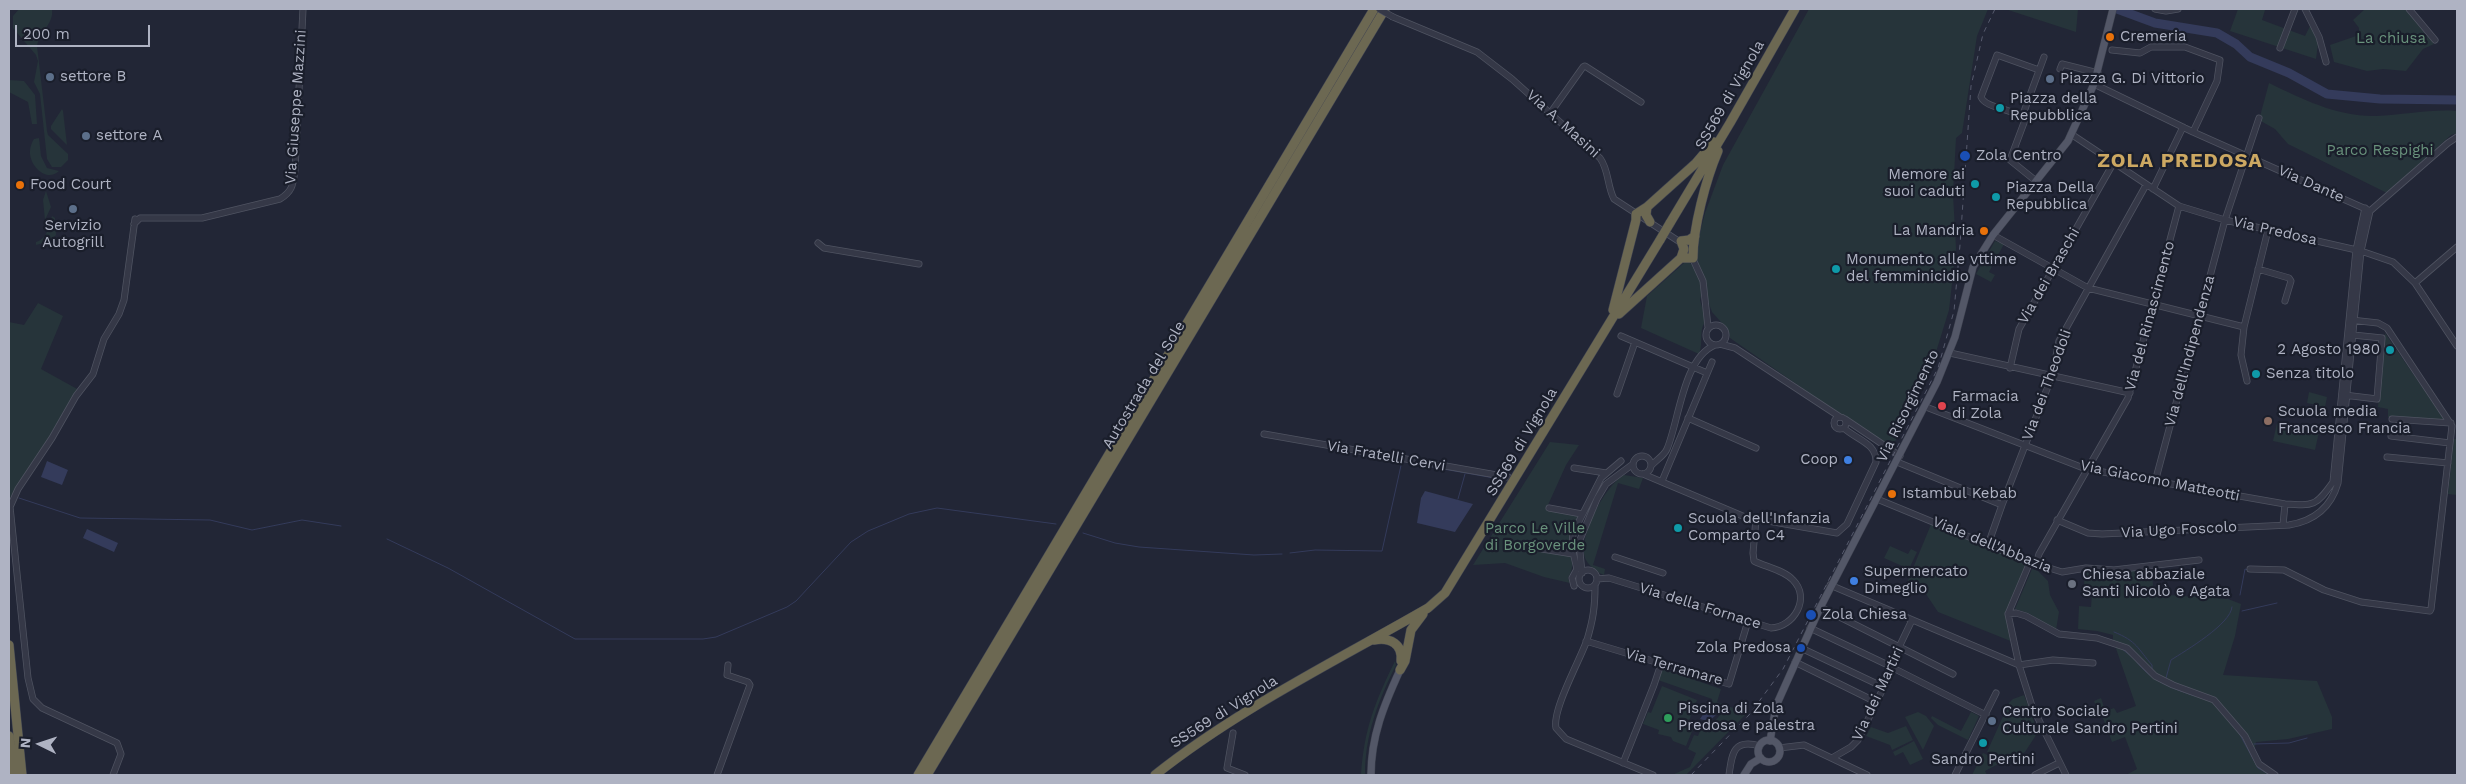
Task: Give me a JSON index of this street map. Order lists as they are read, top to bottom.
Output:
{
  "streets": {
    "highway": ["SS569 di Vignola", "Autostrada del Sole"],
    "main road": ["Via Risorgimento"],
    "street": [
      "Via Giuseppe Mazzini",
      "Via A. Masini",
      "Via Dante",
      "Via Predosa",
      "Via dei Braschi",
      "Via del Rinascimento",
      "Via dell'Indipendenza",
      "Via dei Theodoli",
      "Via Fratelli Cervi",
      "Via Giacomo Matteotti",
      "Via Ugo Foscolo",
      "Viale dell'Abbazia",
      "Via della Fornace",
      "Via Terramare",
      "Via dei Martiri"
    ]
  },
  "crossings": [
    ["Via A. Masini", "Via dei Theodoli"],
    ["Via A. Masini", "Via Risorgimento"],
    ["Via Dante", "Via dell'Indipendenza"],
    ["Via Dante", "Via Risorgimento"],
    ["Via Predosa", "Via dei Braschi"],
    ["Via Predosa", "Via del Rinascimento"],
    ["Via Predosa", "Via dell'Indipendenza"],
    ["Via Predosa", "Via dei Theodoli"],
    ["Via Predosa", "Via Risorgimento"],
    ["Via del Rinascimento", "Via Giacomo Matteotti"],
    ["Via del Rinascimento", "Via Ugo Foscolo"],
    ["Via del Rinascimento", "Viale dell'Abbazia"],
    ["Via dell'Indipendenza", "Via Giacomo Matteotti"],
    ["Via dei Theodoli", "Via Giacomo Matteotti"],
    ["Via dei Theodoli", "Viale dell'Abbazia"],
    ["Via Risorgimento", "Via Giacomo Matteotti"],
    ["Via Risorgimento", "Viale dell'Abbazia"],
    ["Via Giacomo Matteotti", "Via Ugo Foscolo"],
    ["Via della Fornace", "Via Terramare"]
  ],
  "districts": ["ZOLA PREDOSA"],
  "parks": ["La chiusa", "Parco Respighi", "Parco Le Ville di Borgoverde"],
  "places": [
    "Cremeria",
    "settore B",
    "Piazza G. Di Vittorio",
    "Piazza della Repubblica",
    "settore A",
    "Zola Centro",
    "Memore ai suoi caduti",
    "Food Court",
    "Piazza Della Repubblica",
    "Servizio Autogrill",
    "La Mandria",
    "Monumento alle vttime del femminicidio",
    "2 Agosto 1980",
    "Senza titolo",
    "Farmacia di Zola",
    "Scuola media Francesco Francia",
    "Coop",
    "Istambul Kebab",
    "Scuola dell'Infanzia Comparto C4",
    "Supermercato Dimeglio",
    "Chiesa abbaziale Santi Nicolò e Agata",
    "Zola Chiesa",
    "Zola Predosa",
    "Piscina di Zola Predosa e palestra",
    "Centro Sociale Culturale Sandro Pertini",
    "Sandro Pertini"
  ],
  "scale_bar": "200 m",
  "north": "left"
}
